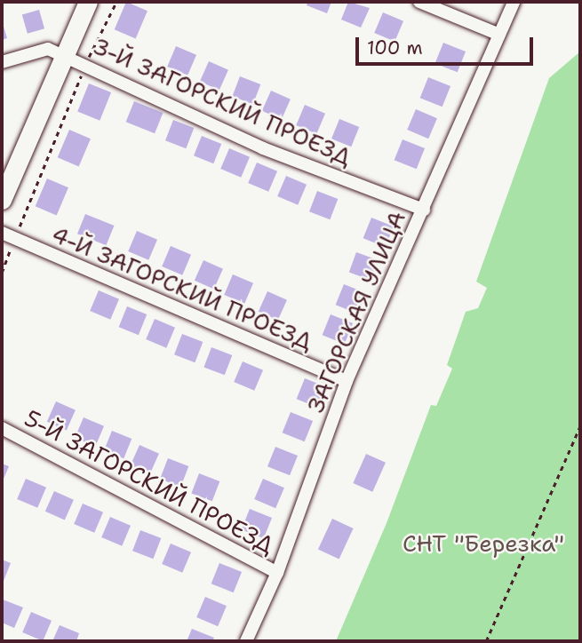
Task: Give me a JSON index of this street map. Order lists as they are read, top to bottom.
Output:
{
  "streets": {
    "street": [
      "3-Й ЗАГОРСКИЙ ПРОЕЗД",
      "4-Й ЗАГОРСКИЙ ПРОЕЗД",
      "ЗАГОРСКАЯ УЛИЦА",
      "5-Й ЗАГОРСКИЙ ПРОЕЗД"
    ]
  },
  "crossings": [
    ["3-Й ЗАГОРСКИЙ ПРОЕЗД", "ЗАГОРСКАЯ УЛИЦА"],
    ["4-Й ЗАГОРСКИЙ ПРОЕЗД", "ЗАГОРСКАЯ УЛИЦА"],
    ["ЗАГОРСКАЯ УЛИЦА", "5-Й ЗАГОРСКИЙ ПРОЕЗД"]
  ],
  "parks": ["СНТ \"Березка\""],
  "scale_bar": "100 m"
}
